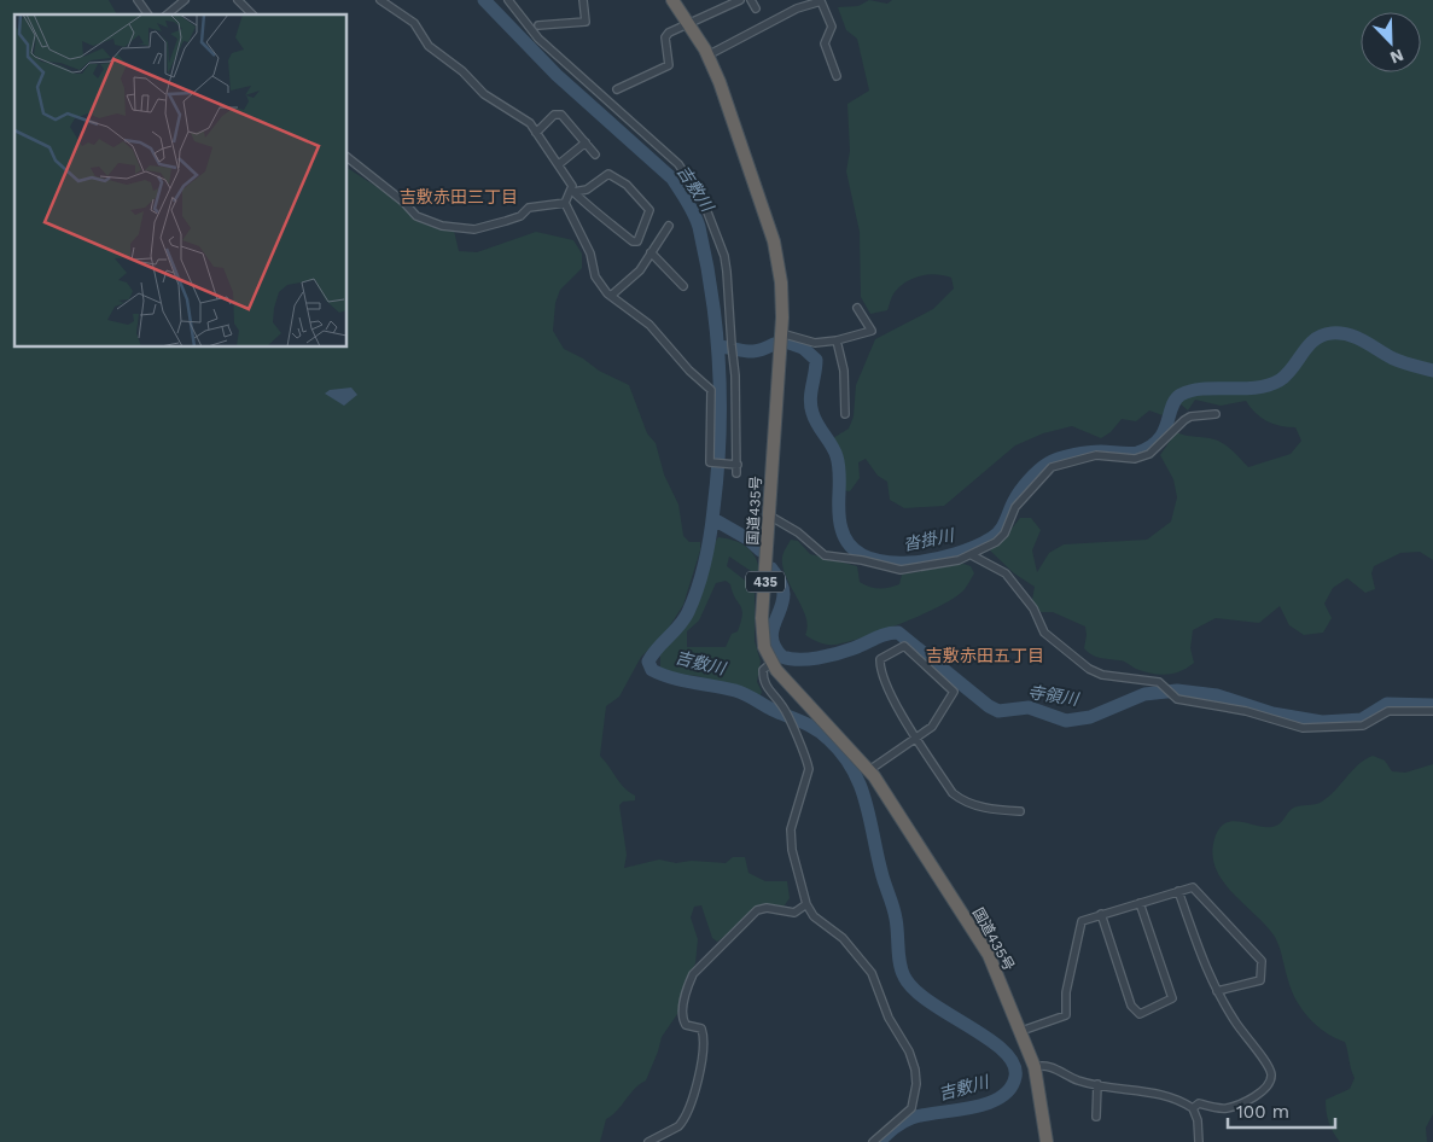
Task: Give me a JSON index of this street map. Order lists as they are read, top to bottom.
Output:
{
  "streets": {
    "highway": ["国道435号", "435"]
  },
  "districts": ["吉敷赤田三丁目", "吉敷赤田五丁目"],
  "water": ["吉敷川", "沓掛川", "寺領川"],
  "scale_bar": "100 m",
  "north": "bottom right"
}
